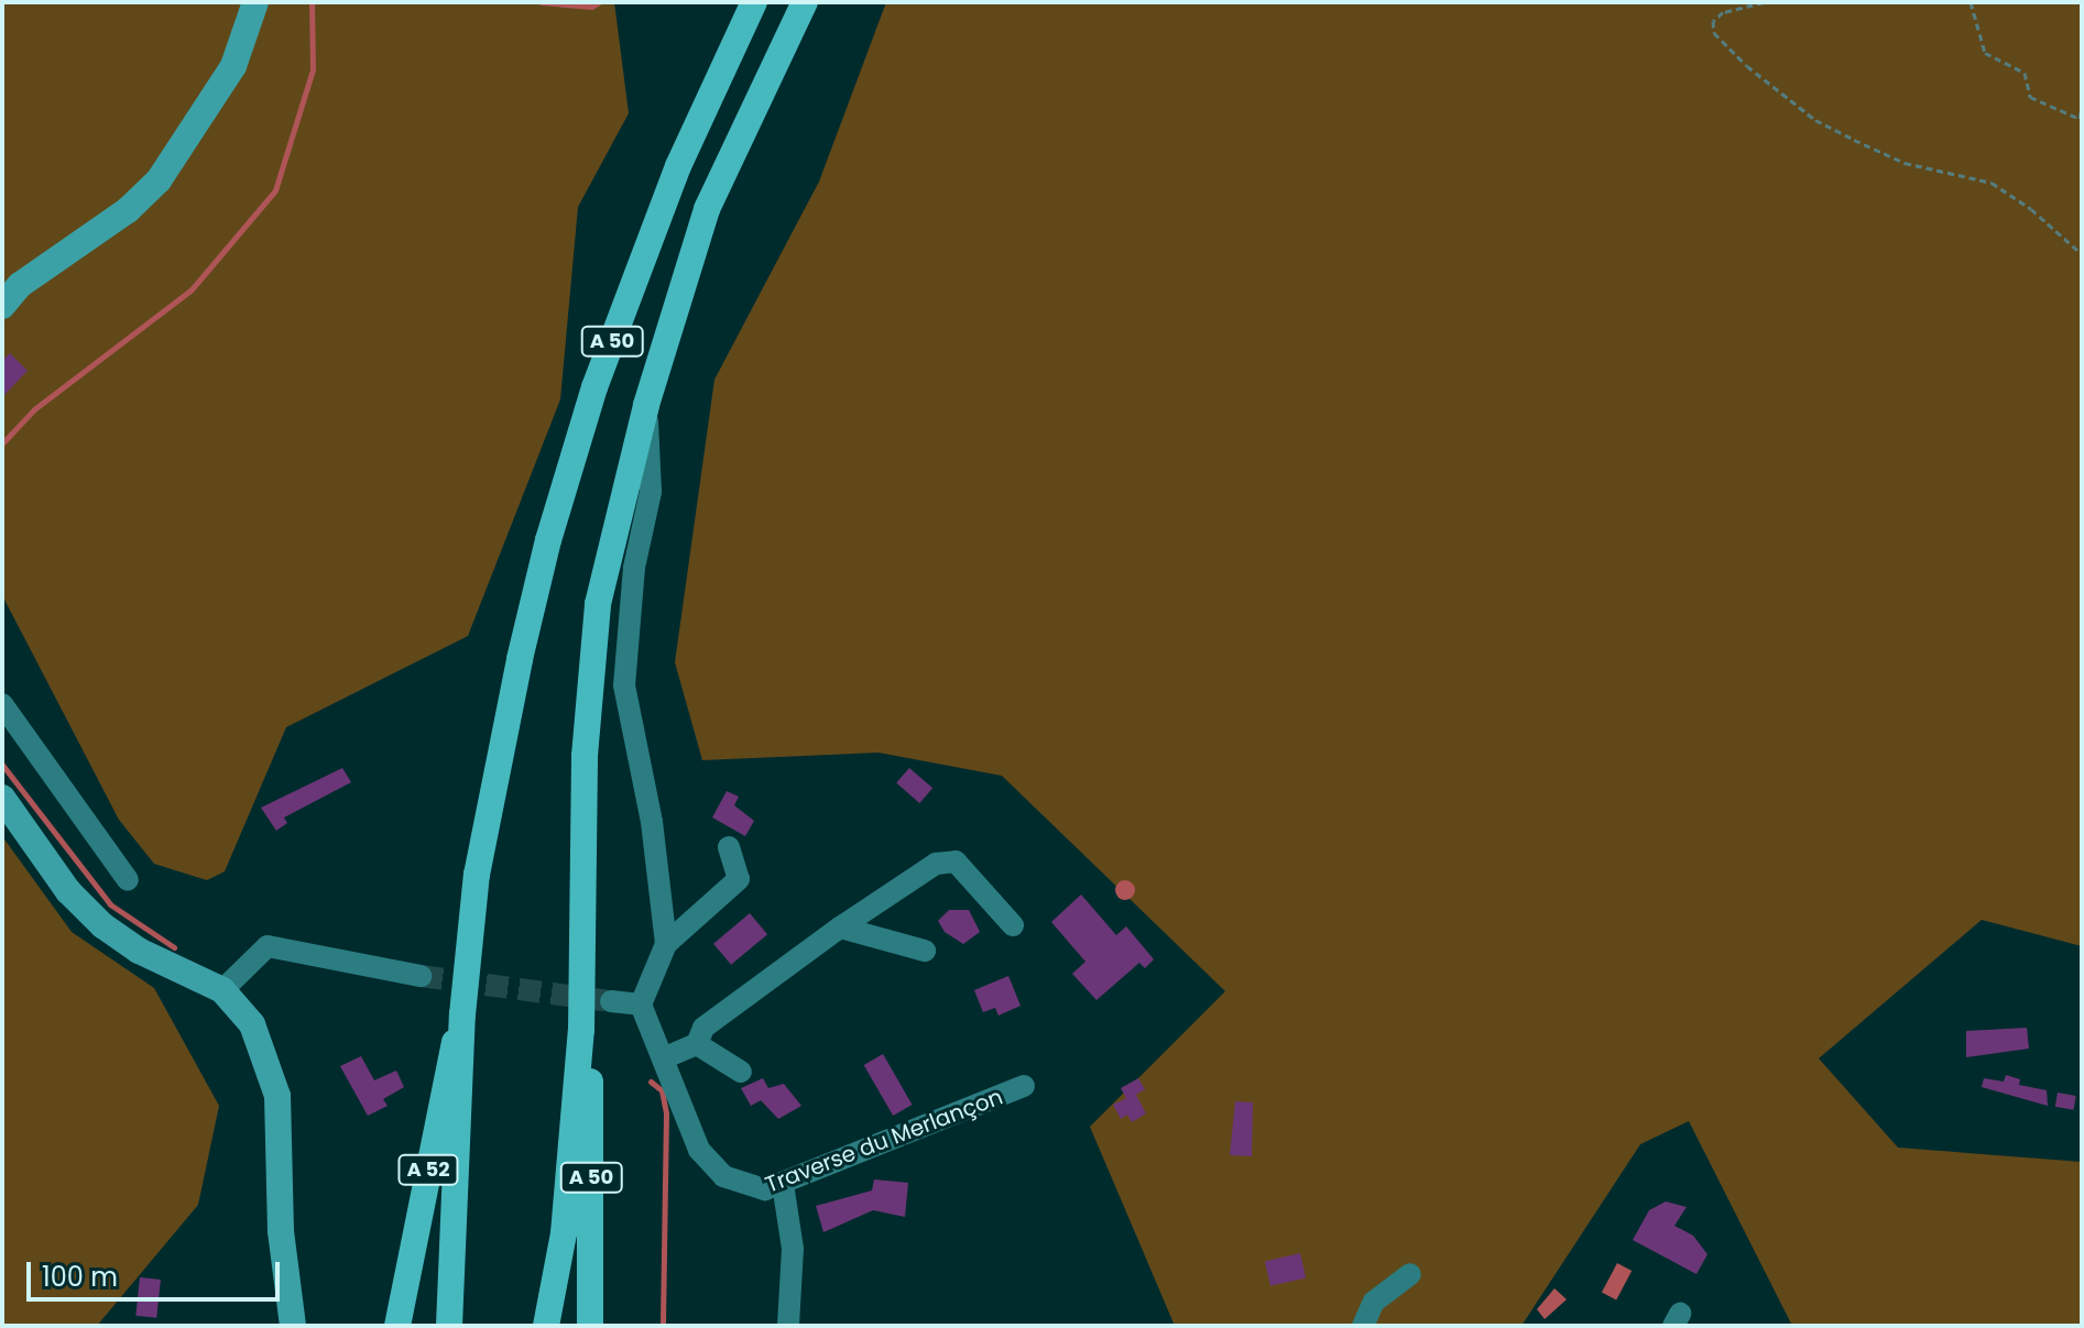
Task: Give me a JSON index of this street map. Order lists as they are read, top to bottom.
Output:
{
  "streets": {
    "highway": ["A 50", "A 52"],
    "street": ["Traverse du Merlançon"]
  },
  "crossings": [
    ["A 50", "A 52"]
  ],
  "scale_bar": "100 m"
}
